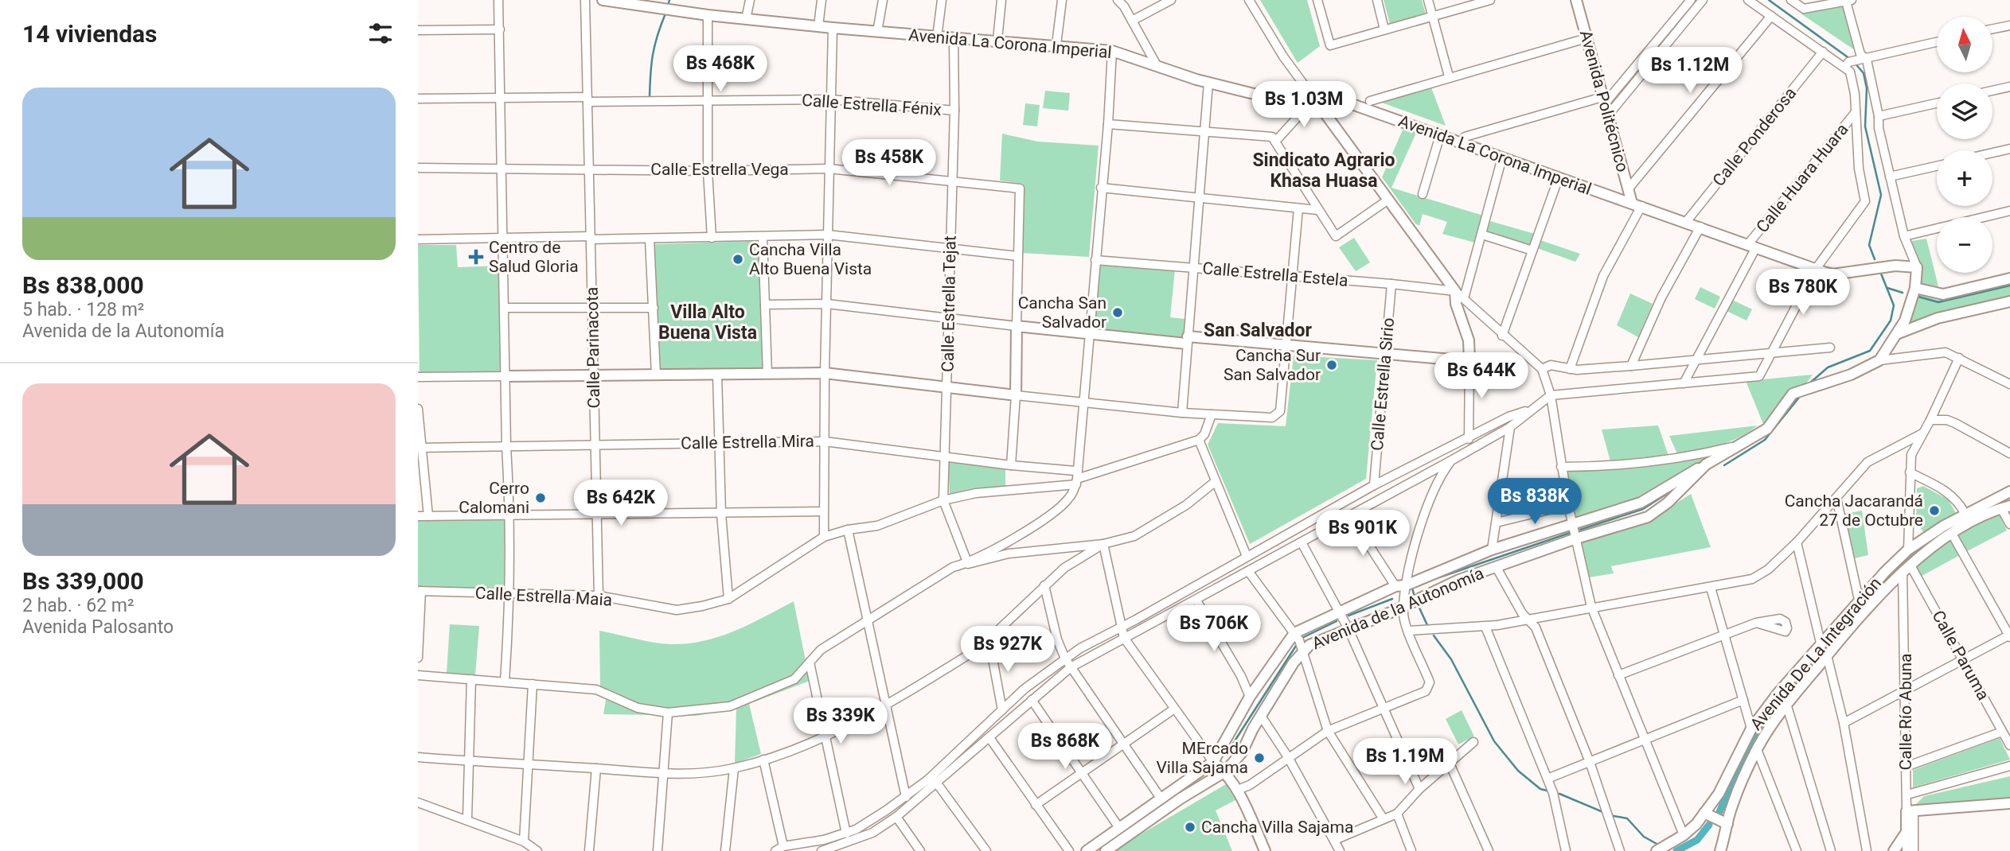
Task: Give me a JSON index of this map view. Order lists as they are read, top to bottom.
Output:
{
  "streets": {
    "street": [
      "Avenida La Corona Imperial",
      "Avenida Politécnico",
      "Calle Estrella Fénix",
      "Calle Ponderosa",
      "Calle Estrella Vega",
      "Calle Huara Huara",
      "Calle Estrella Estela",
      "Calle Estrella Tejat",
      "Calle Parinacota",
      "Calle Estrella Sirio",
      "Calle Estrella Mira",
      "Calle Estrella Maia",
      "Avenida de la Autonomía",
      "Avenida De La Integración",
      "Calle Paruma",
      "Calle Río Abuna"
    ]
  },
  "crossings": [
    ["Avenida La Corona Imperial", "Avenida Politécnico"],
    ["Avenida La Corona Imperial", "Calle Ponderosa"],
    ["Avenida La Corona Imperial", "Calle Huara Huara"],
    ["Avenida La Corona Imperial", "Calle Estrella Tejat"],
    ["Calle Estrella Fénix", "Calle Estrella Tejat"],
    ["Calle Estrella Fénix", "Calle Parinacota"],
    ["Calle Estrella Vega", "Calle Estrella Tejat"],
    ["Calle Estrella Vega", "Calle Parinacota"],
    ["Calle Estrella Estela", "Calle Estrella Sirio"],
    ["Calle Estrella Tejat", "Calle Estrella Mira"],
    ["Calle Estrella Tejat", "Calle Estrella Maia"],
    ["Calle Parinacota", "Calle Estrella Mira"],
    ["Calle Parinacota", "Calle Estrella Maia"],
    ["Calle Estrella Mira", "Calle Estrella Maia"],
    ["Avenida De La Integración", "Calle Paruma"],
    ["Avenida De La Integración", "Calle Río Abuna"],
    ["Calle Paruma", "Calle Río Abuna"]
  ],
  "districts": ["Sindicato Agrario Khasa Huasa", "Villa Alto Buena Vista", "San Salvador"],
  "places": {
    "health": ["Centro de Salud Gloria"],
    "other": [
      "Cancha Villa Alto Buena Vista",
      "Cancha San Salvador",
      "Cancha Sur San Salvador",
      "Cerro Calomani",
      "Cancha Jacarandá 27 de Octubre",
      "MErcado Villa Sajama",
      "Cancha Villa Sajama"
    ]
  },
  "north": "top",
  "page": {
    "heading": "14 viviendas",
    "map_buttons": ["+", "−"],
    "price": [
      "Bs 468K",
      "Bs 1.12M",
      "Bs 1.03M",
      "Bs 458K",
      "Bs 780K",
      "Bs 644K",
      "Bs 838K",
      "Bs 642K",
      "Bs 901K",
      "Bs 706K",
      "Bs 927K",
      "Bs 339K",
      "Bs 868K",
      "Bs 1.19M"
    ],
    "list": [
      {
        "name": "Bs 838,000",
        "note": "5 hab. · 128 m² · Avenida de la Autonomía"
      },
      {
        "name": "Bs 339,000",
        "note": "2 hab. · 62 m² · Avenida Palosanto"
      }
    ]
  }
}
